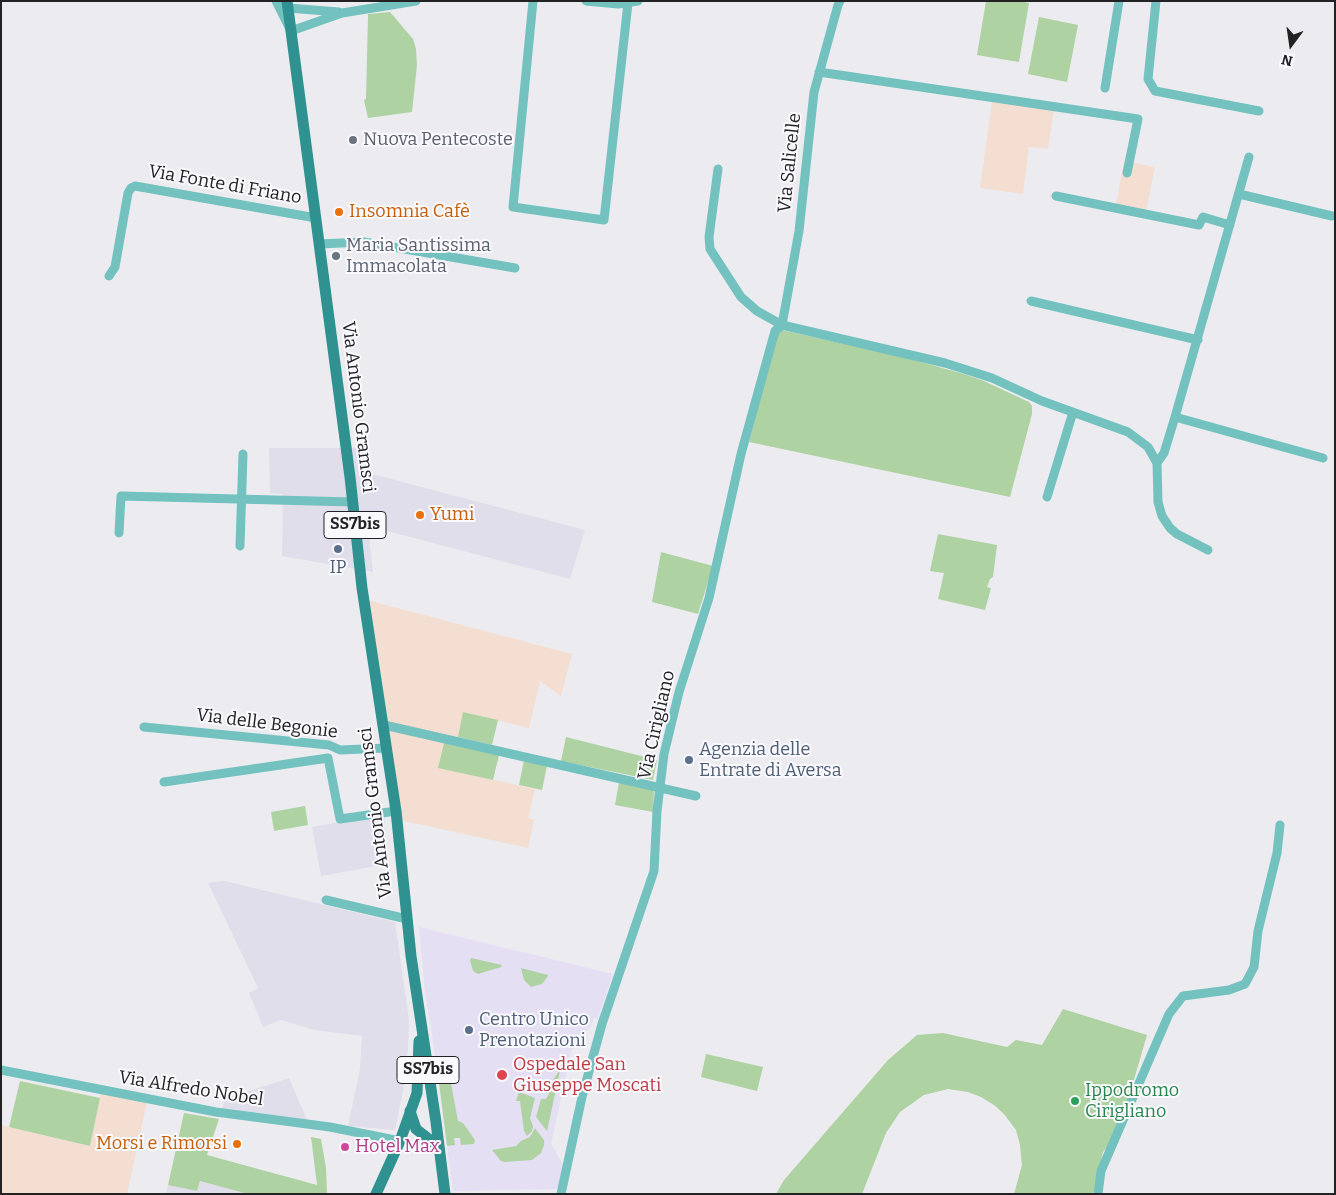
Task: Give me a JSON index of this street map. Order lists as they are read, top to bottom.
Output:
{
  "streets": {
    "main road": ["Via Antonio Gramsci", "SS7bis"],
    "street": [
      "Via Salicelle",
      "Via Fonte di Friano",
      "Via delle Begonie",
      "Via Cirigliano",
      "Via Alfredo Nobel"
    ]
  },
  "crossings": [
    ["Via Salicelle", "Via Cirigliano"],
    ["Via Fonte di Friano", "Via Antonio Gramsci"],
    ["Via Antonio Gramsci", "SS7bis"],
    ["Via Antonio Gramsci", "Via delle Begonie"],
    ["Via Antonio Gramsci", "Via Alfredo Nobel"],
    ["SS7bis", "Via Alfredo Nobel"]
  ],
  "places": [
    "Nuova Pentecoste",
    "Insomnia Cafè",
    "Maria Santissima Immacolata",
    "Yumi",
    "IP",
    "Agenzia delle Entrate di Aversa",
    "Centro Unico Prenotazioni",
    "Ospedale San Giuseppe Moscati",
    "Ippodromo Cirigliano",
    "Morsi e Rimorsi",
    "Hotel Max"
  ],
  "north": "bottom"
}
